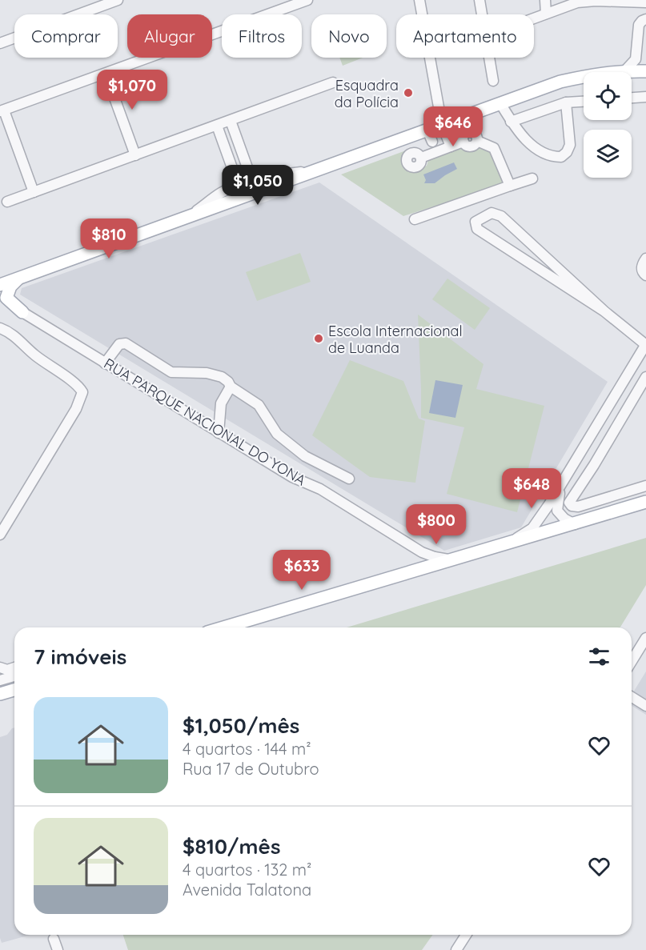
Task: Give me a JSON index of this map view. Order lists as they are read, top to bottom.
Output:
{
  "streets": {
    "street": ["RUA PARQUE NACIONAL DO YONA"]
  },
  "places": ["Esquadra da Polícia", "Escola Internacional de Luanda"],
  "page": {
    "chip": [
      "Comprar",
      "Alugar",
      "Filtros",
      "Novo",
      "Apartamento"
    ],
    "price": [
      "$1,070",
      "$646",
      "$1,050",
      "$810",
      "$648",
      "$800",
      "$633"
    ],
    "heading": "7 imóveis",
    "list": [
      {
        "name": "$1,050/mês",
        "note": "4 quartos · 144 m² · Rua 17 de Outubro"
      },
      {
        "name": "$810/mês",
        "note": "4 quartos · 132 m² · Avenida Talatona"
      }
    ]
  }
}
